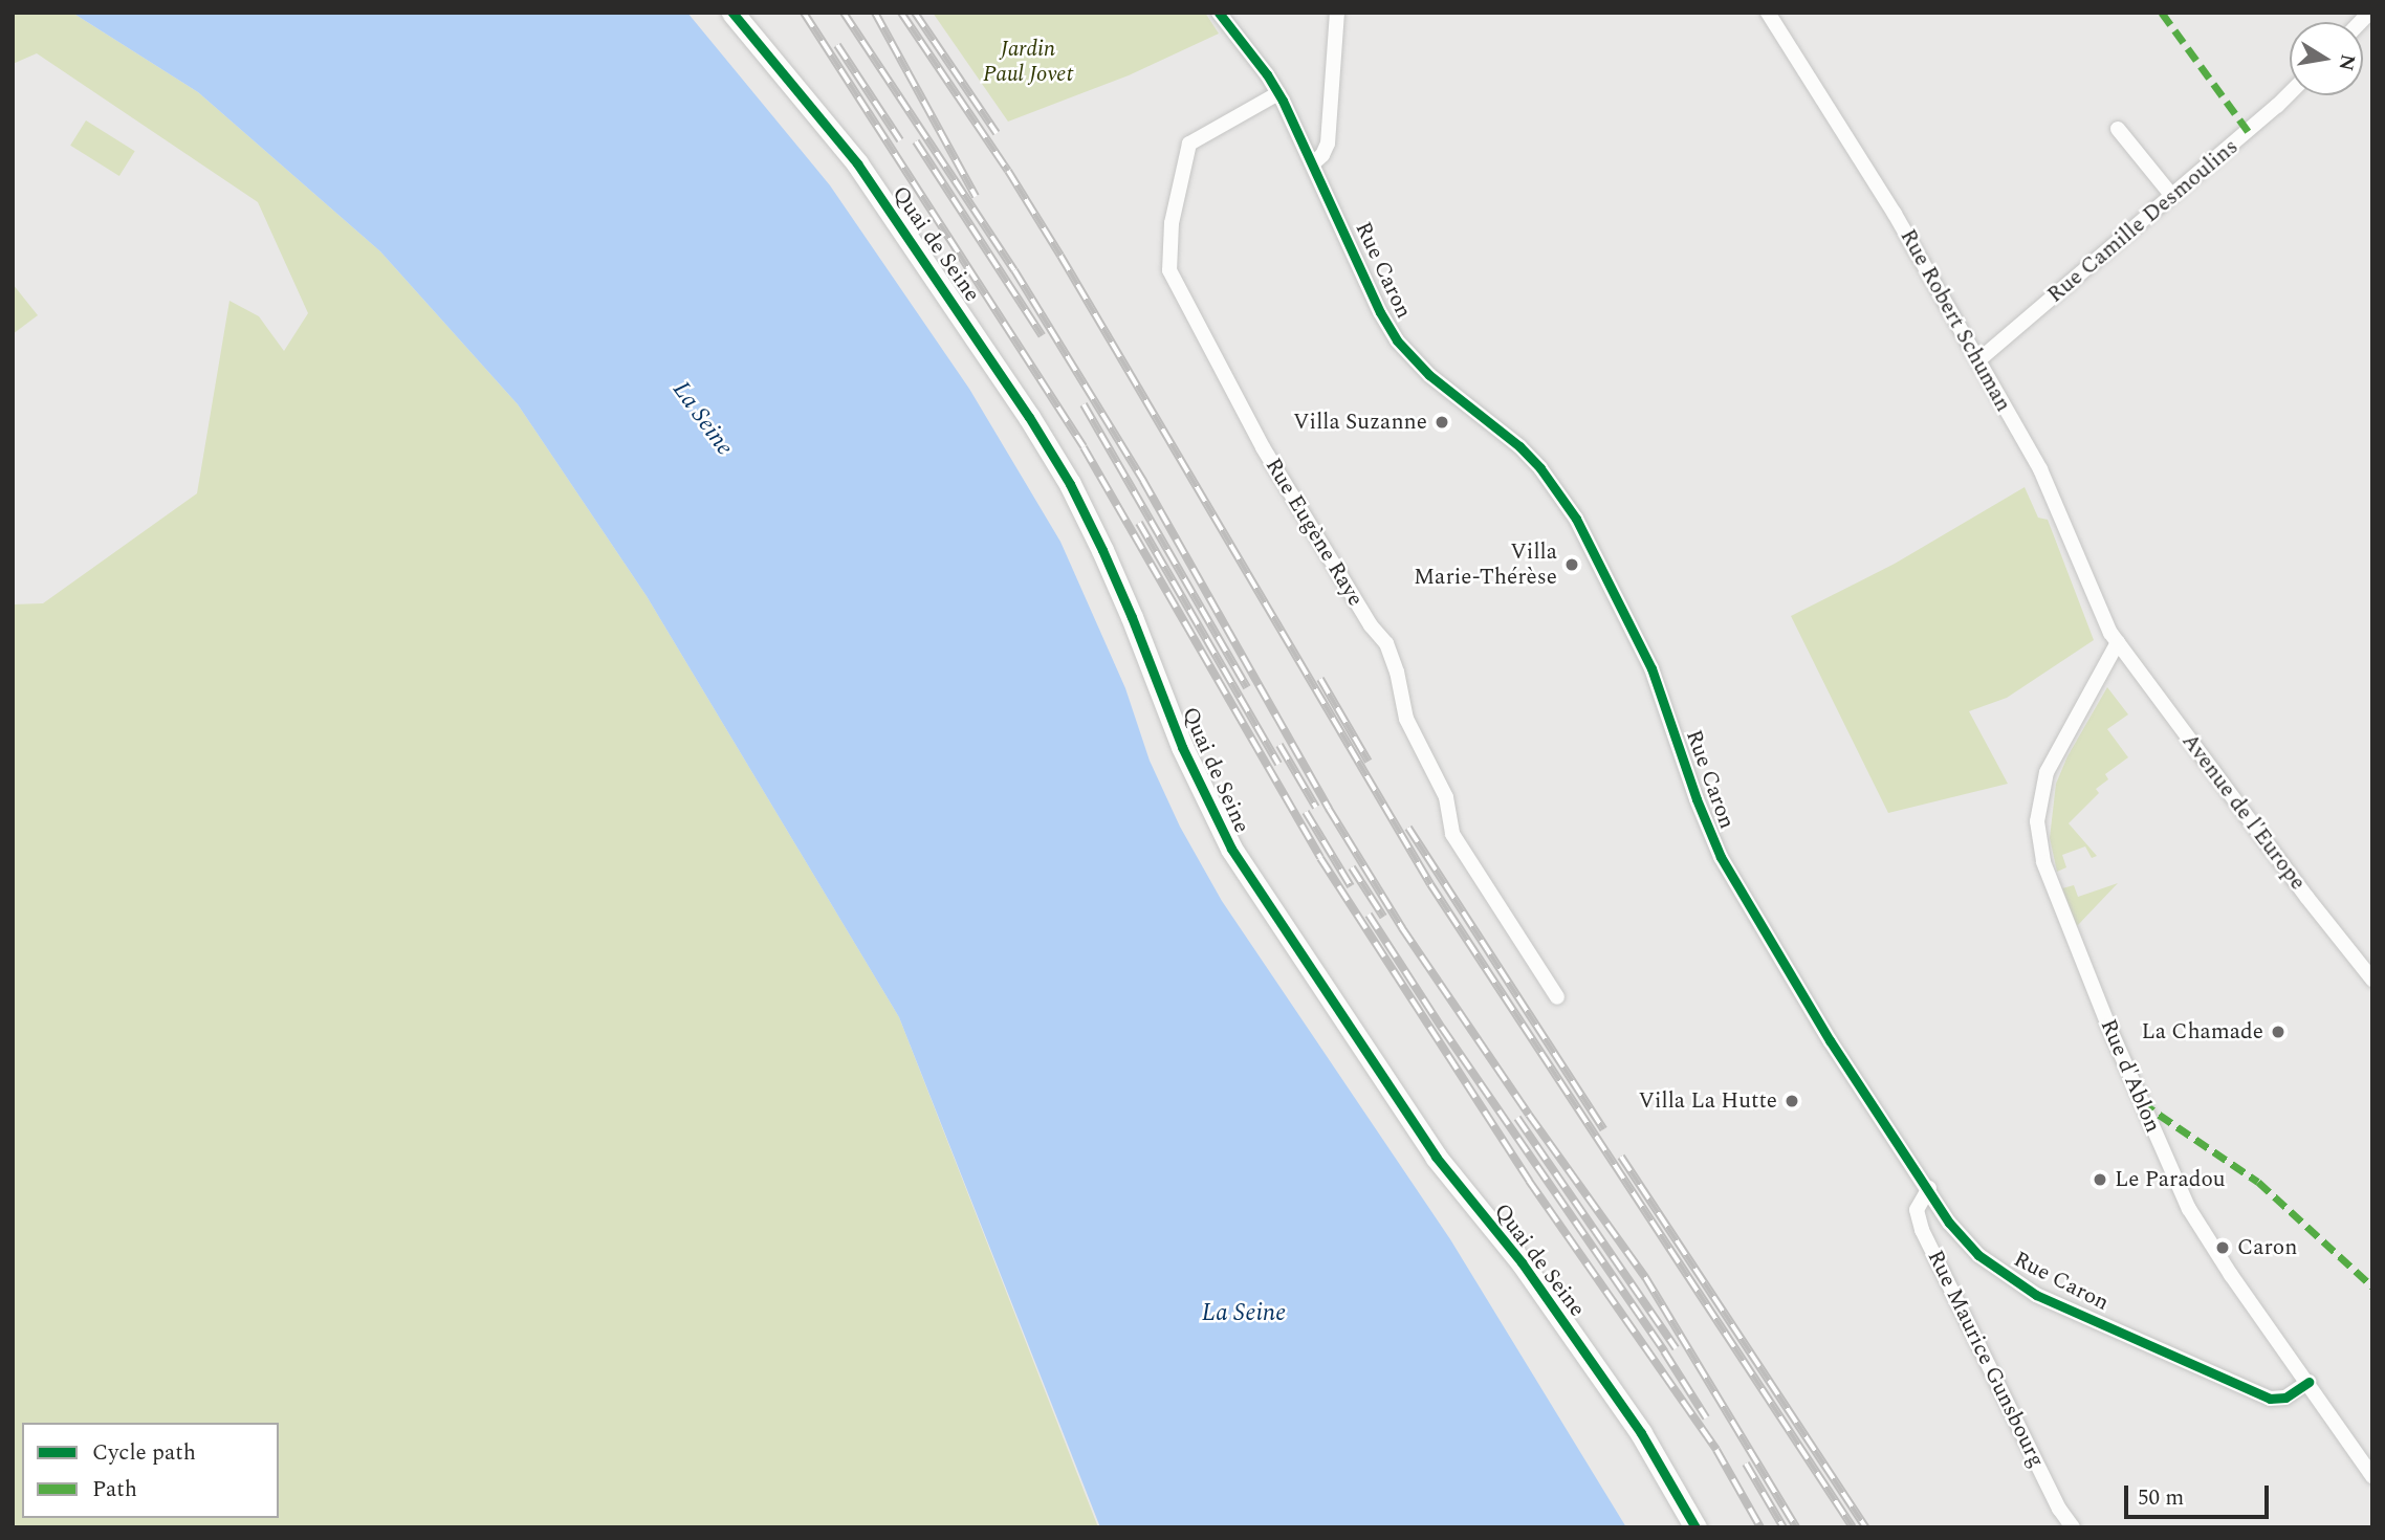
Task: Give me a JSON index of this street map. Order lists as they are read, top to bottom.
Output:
{
  "streets": {
    "main road": ["Quai de Seine"],
    "street": [
      "Rue Camille Desmoulins",
      "Rue Caron",
      "Rue Robert Schuman",
      "Rue Eugène Raye",
      "Avenue de l'Europe",
      "Rue d'Ablon",
      "Rue Maurice Gunsbourg"
    ]
  },
  "crossings": [
    ["Rue Camille Desmoulins", "Rue Robert Schuman"],
    ["Rue Caron", "Rue Eugène Raye"],
    ["Rue Caron", "Rue d'Ablon"],
    ["Rue Caron", "Rue Maurice Gunsbourg"],
    ["Rue Robert Schuman", "Avenue de l'Europe"],
    ["Rue Robert Schuman", "Rue d'Ablon"],
    ["Avenue de l'Europe", "Rue d'Ablon"]
  ],
  "water": ["La Seine"],
  "parks": ["Jardin Paul Jovet"],
  "places": [
    "Villa Suzanne",
    "Villa Marie-Thérèse",
    "La Chamade",
    "Villa La Hutte",
    "Le Paradou",
    "Caron"
  ],
  "legend": ["Cycle path", "Path"],
  "scale_bar": "50 m",
  "north": "right"
}
